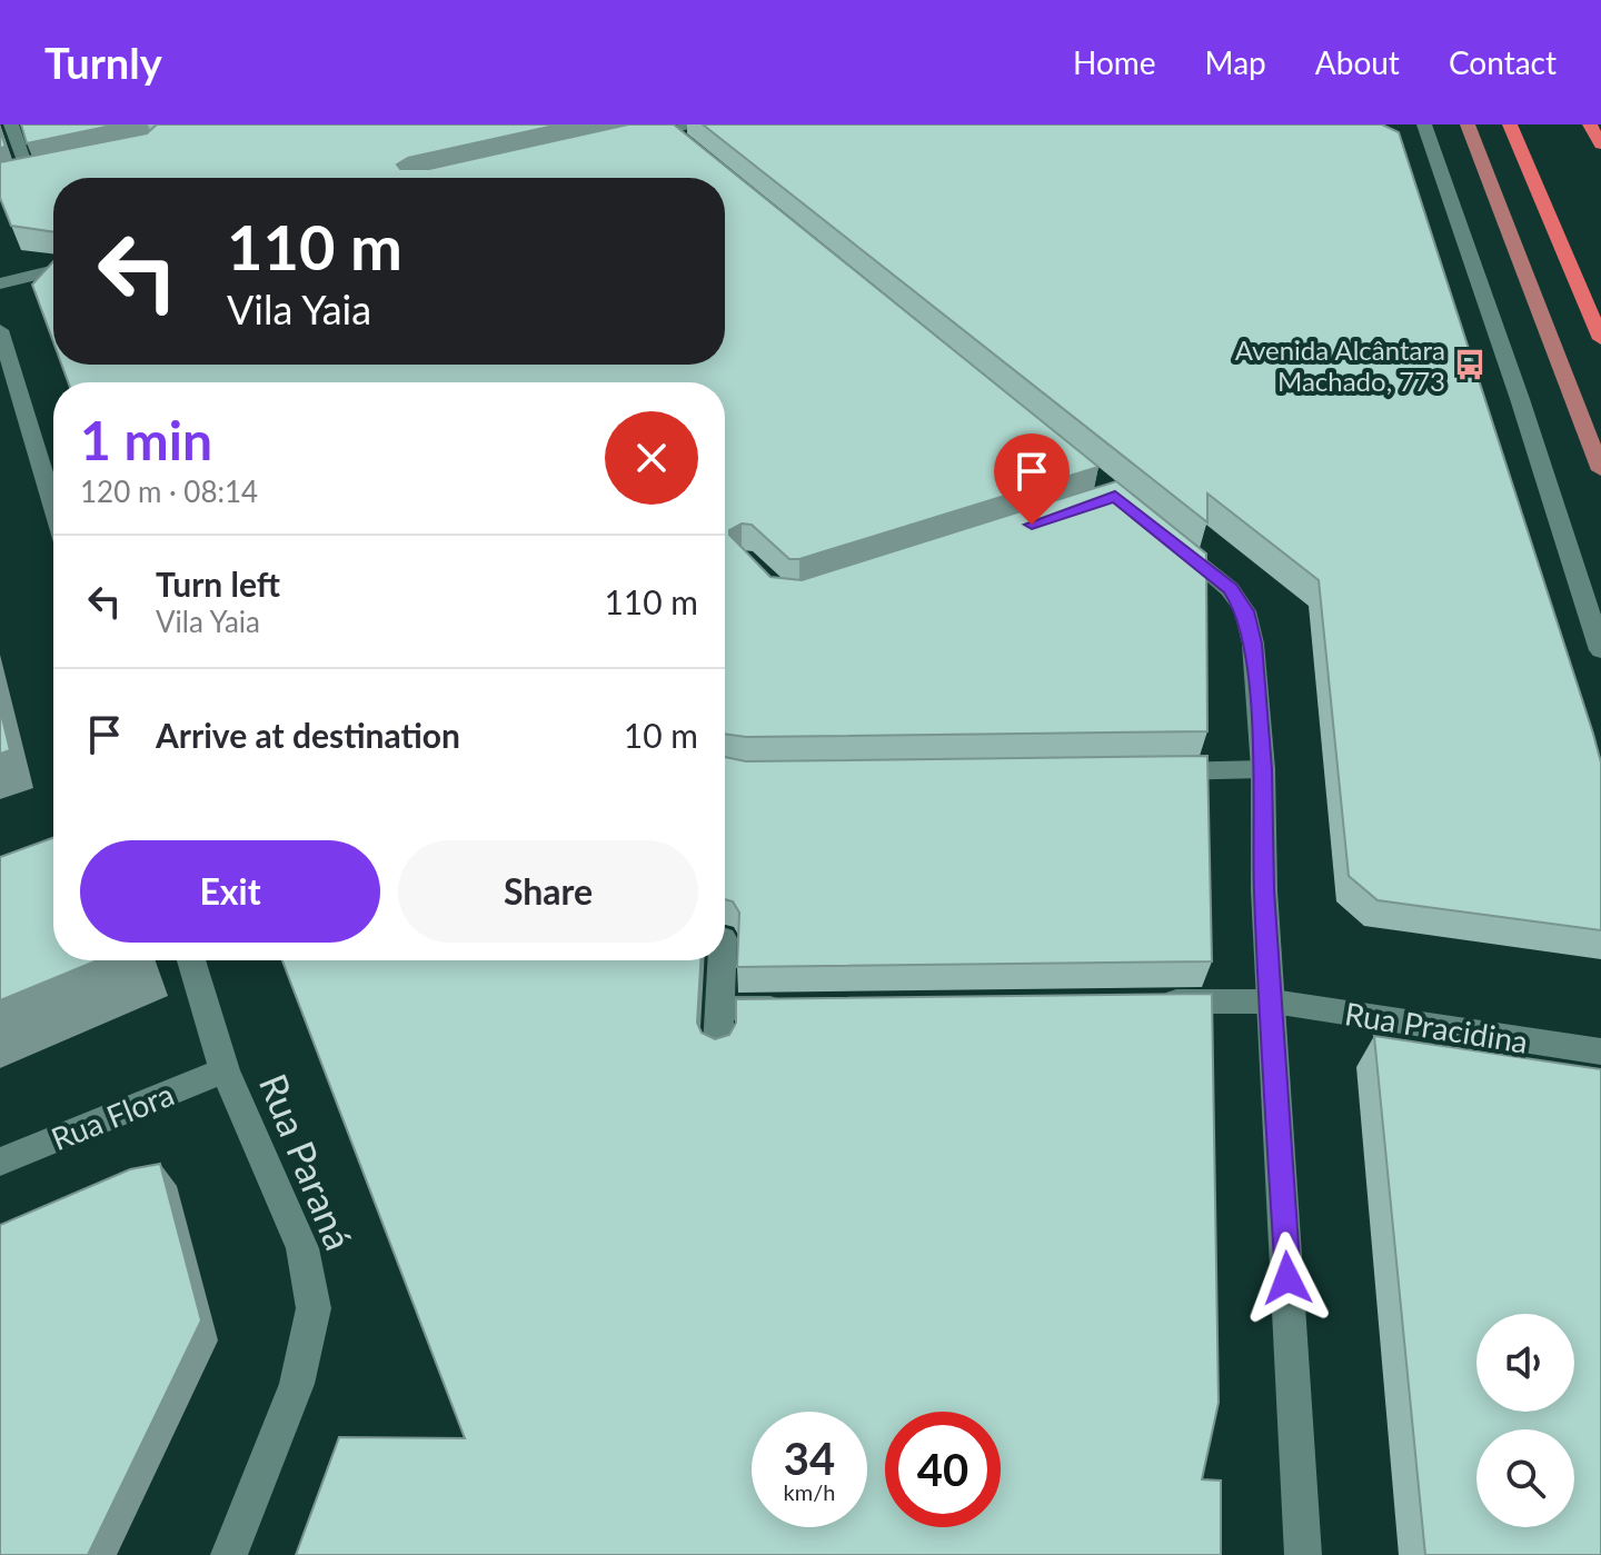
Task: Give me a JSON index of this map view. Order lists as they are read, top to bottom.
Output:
{
  "streets": {
    "street": ["Rua Pracidina", "Rua Flora", "Rua Paraná"]
  },
  "crossings": [
    ["Rua Flora", "Rua Paraná"]
  ],
  "places": {
    "bus stop": ["Avenida Alcântara Machado, 773"]
  },
  "page": {
    "header": "Turnly",
    "nav": [
      "Home",
      "Map",
      "About",
      "Contact"
    ],
    "turn": ["110 m", "Vila Yaia"],
    "heading": ["1 min", "120 m · 08:14"],
    "list": [
      {
        "name": "Turn left",
        "note": "Vila Yaia",
        "value": "110 m"
      },
      {
        "name": "Arrive at destination",
        "value": "10 m"
      }
    ],
    "buttons": ["Exit", "Share"],
    "speed": "34 km/h",
    "limit": "40"
  }
}
